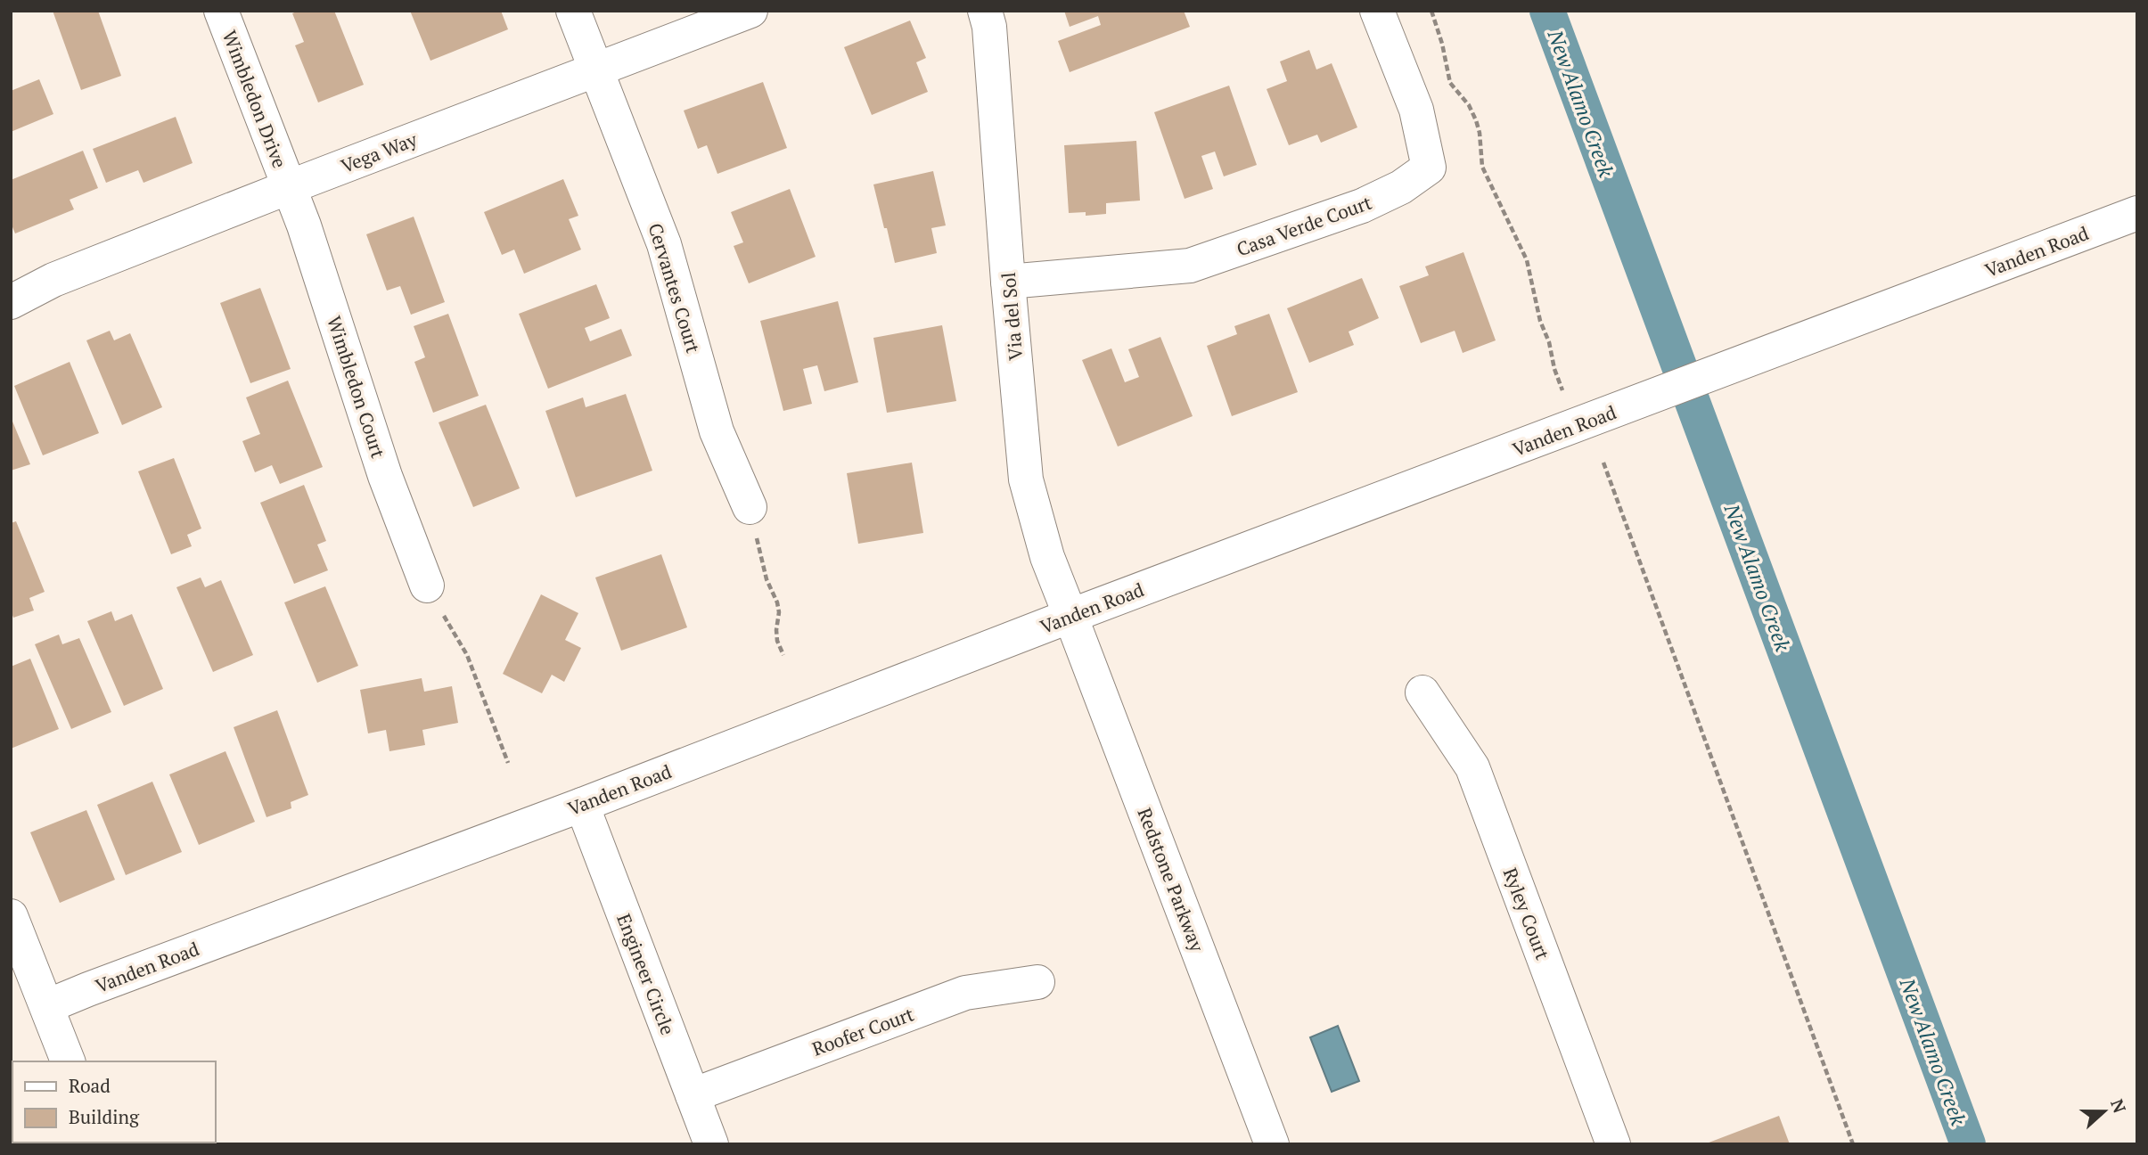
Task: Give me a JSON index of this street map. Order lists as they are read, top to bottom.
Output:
{
  "streets": {
    "street": [
      "Wimbledon Drive",
      "Vega Way",
      "Casa Verde Court",
      "Vanden Road",
      "Cervantes Court",
      "Via del Sol",
      "Wimbledon Court",
      "Redstone Parkway",
      "Ryley Court",
      "Engineer Circle",
      "Roofer Court"
    ]
  },
  "crossings": [
    ["Wimbledon Drive", "Vega Way"],
    ["Wimbledon Drive", "Wimbledon Court"],
    ["Vega Way", "Cervantes Court"],
    ["Vega Way", "Wimbledon Court"],
    ["Casa Verde Court", "Via del Sol"],
    ["Vanden Road", "Via del Sol"],
    ["Vanden Road", "Redstone Parkway"],
    ["Vanden Road", "Engineer Circle"],
    ["Via del Sol", "Redstone Parkway"],
    ["Engineer Circle", "Roofer Court"]
  ],
  "water": ["New Alamo Creek"],
  "legend": ["Road", "Building"],
  "north": "right"
}
